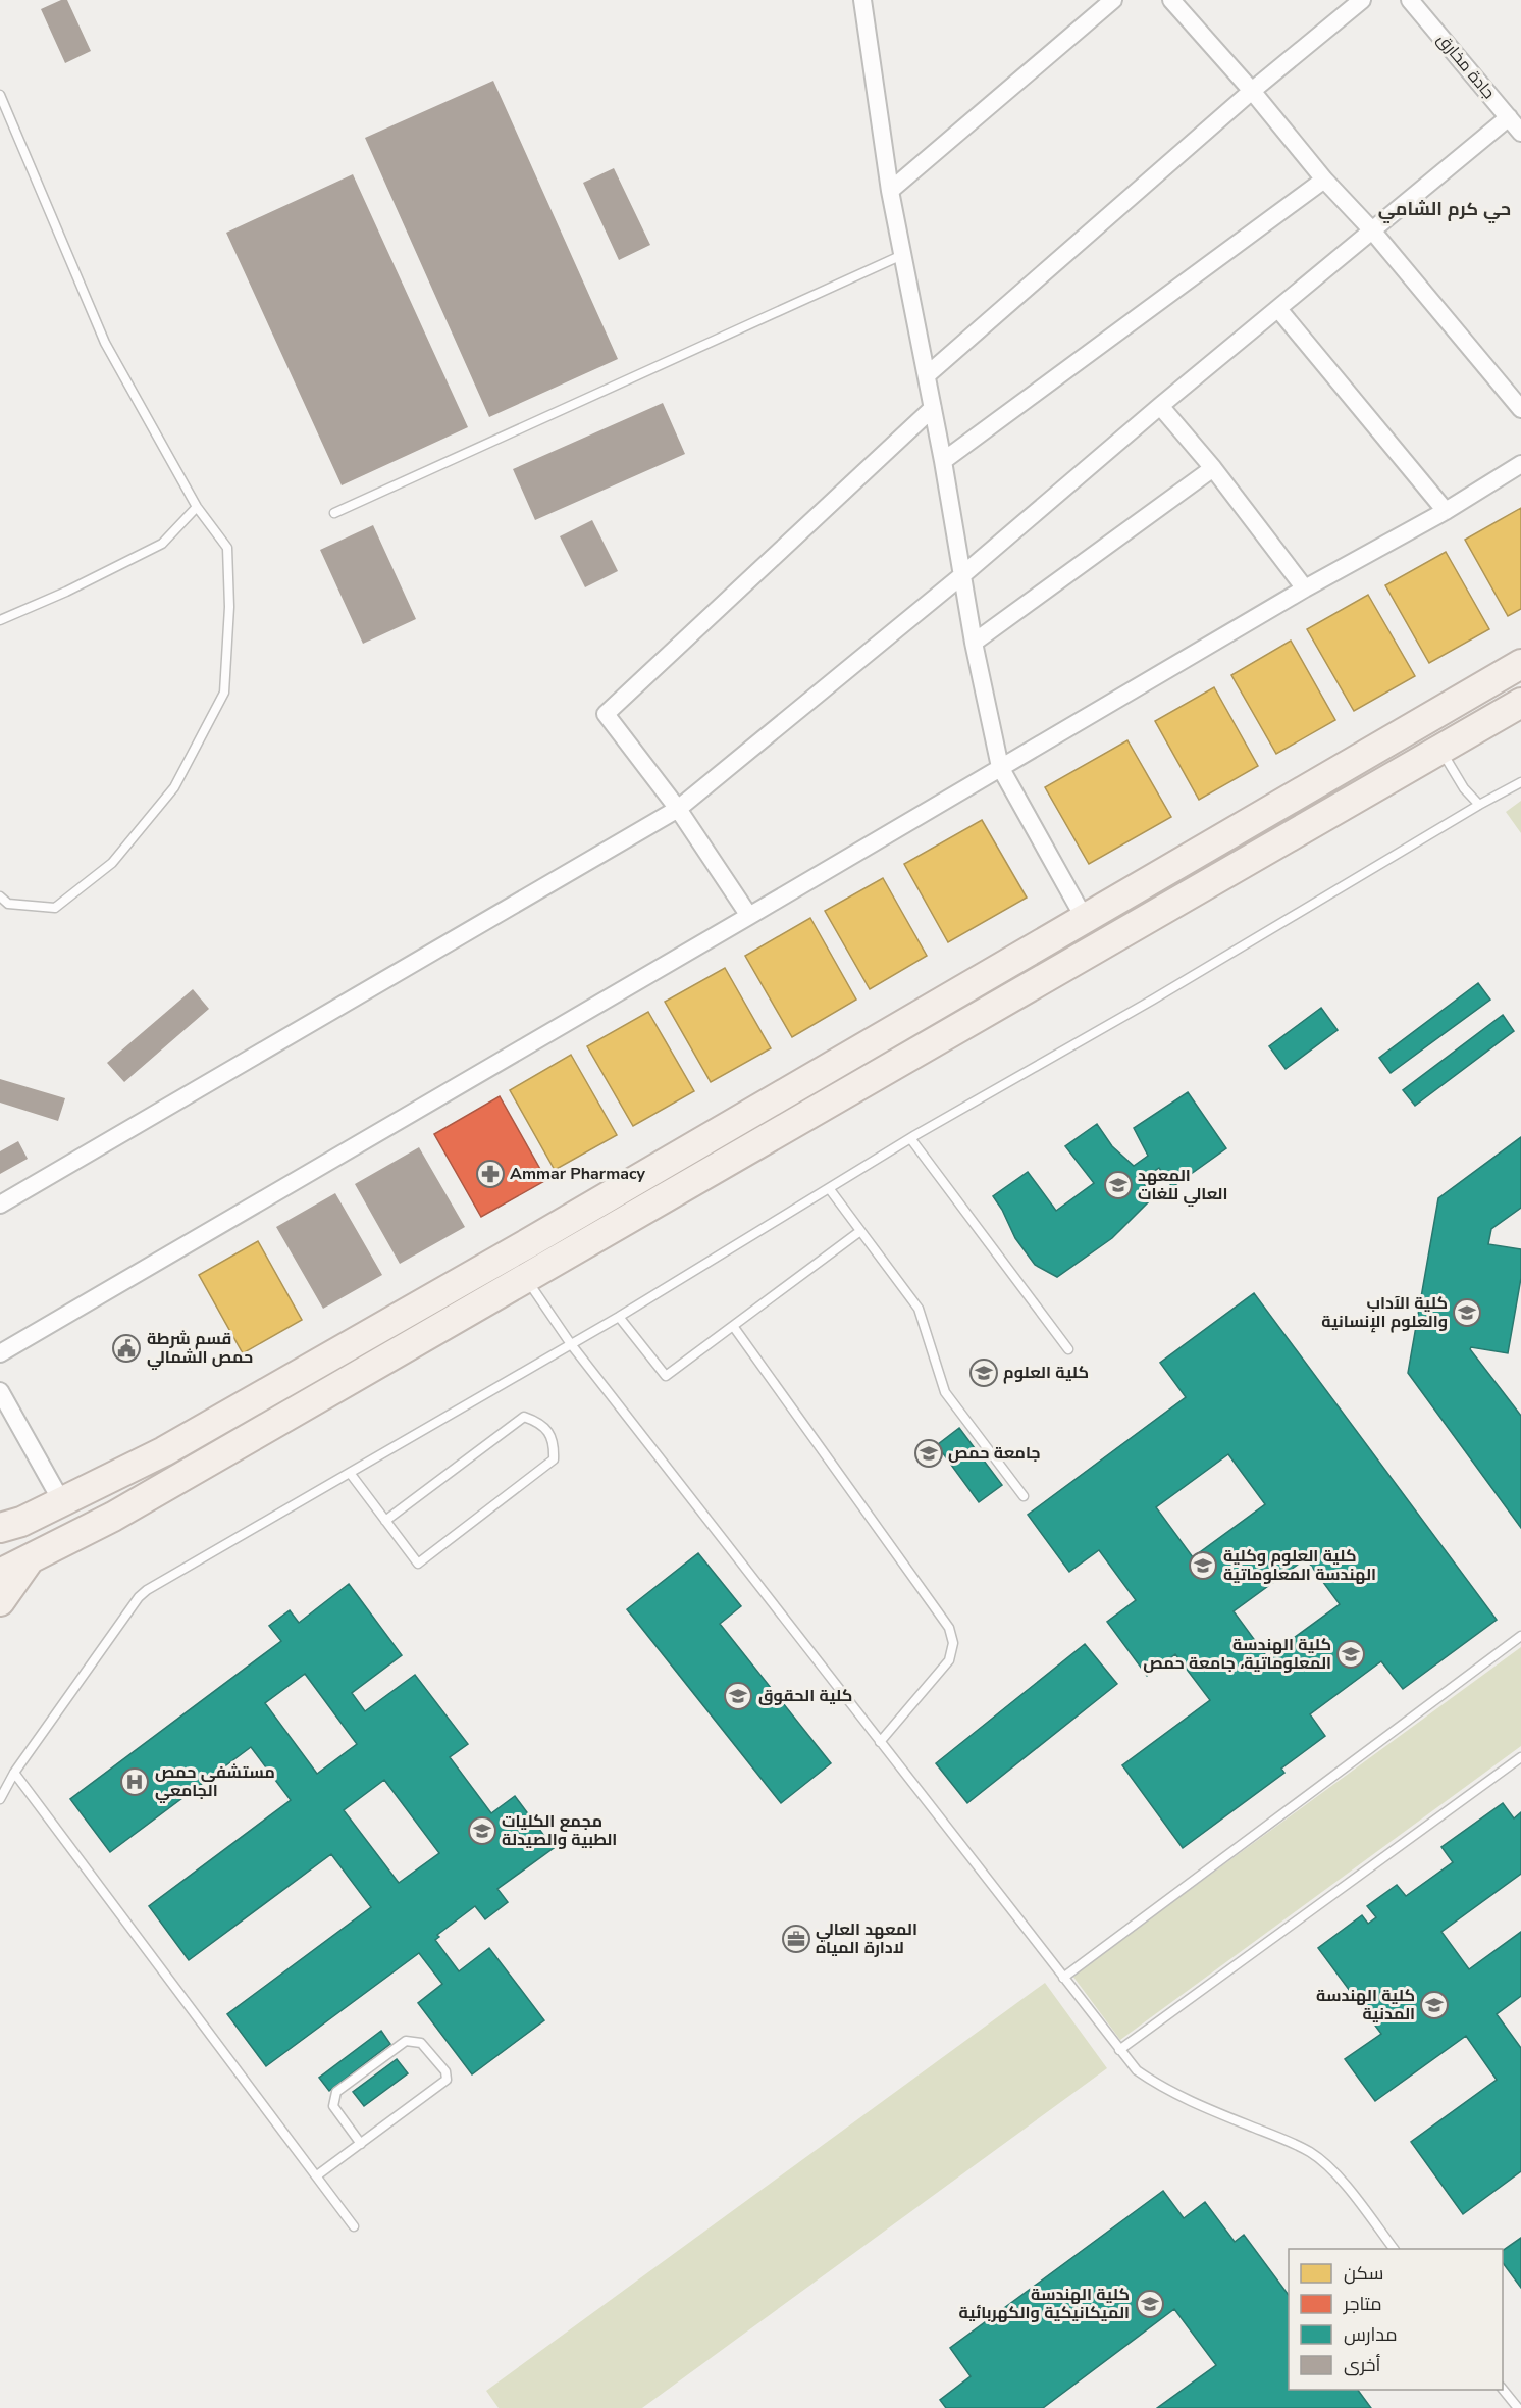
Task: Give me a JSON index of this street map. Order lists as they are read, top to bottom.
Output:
{
  "streets": {
    "street": ["جادة مخارق"]
  },
  "districts": ["حي كرم الشامي"],
  "places": {
    "pharmacy": ["Ammar Pharmacy"],
    "school or university": [
      "المعهد العالي للغات",
      "كلية الآداب والعلوم الإنسانية",
      "كلية العلوم",
      "جامعة حمص",
      "كلية العلوم وكلية الهندسة المعلوماتية",
      "كلية الهندسة المعلوماتية، جامعة حمص",
      "كلية الحقوق",
      "مجمع الكليات الطبية والصيدلة",
      "كلية الهندسة المدنية",
      "كلية الهندسة الميكانيكية والكهربائية"
    ],
    "public building": ["قسم شرطة حمص الشمالي"],
    "hospital": ["مستشفى حمص الجامعي"],
    "office": ["المعهد العالي لادارة المياه"]
  },
  "legend": [
    "سكن",
    "متاجر",
    "مدارس",
    "أخرى"
  ]
}
